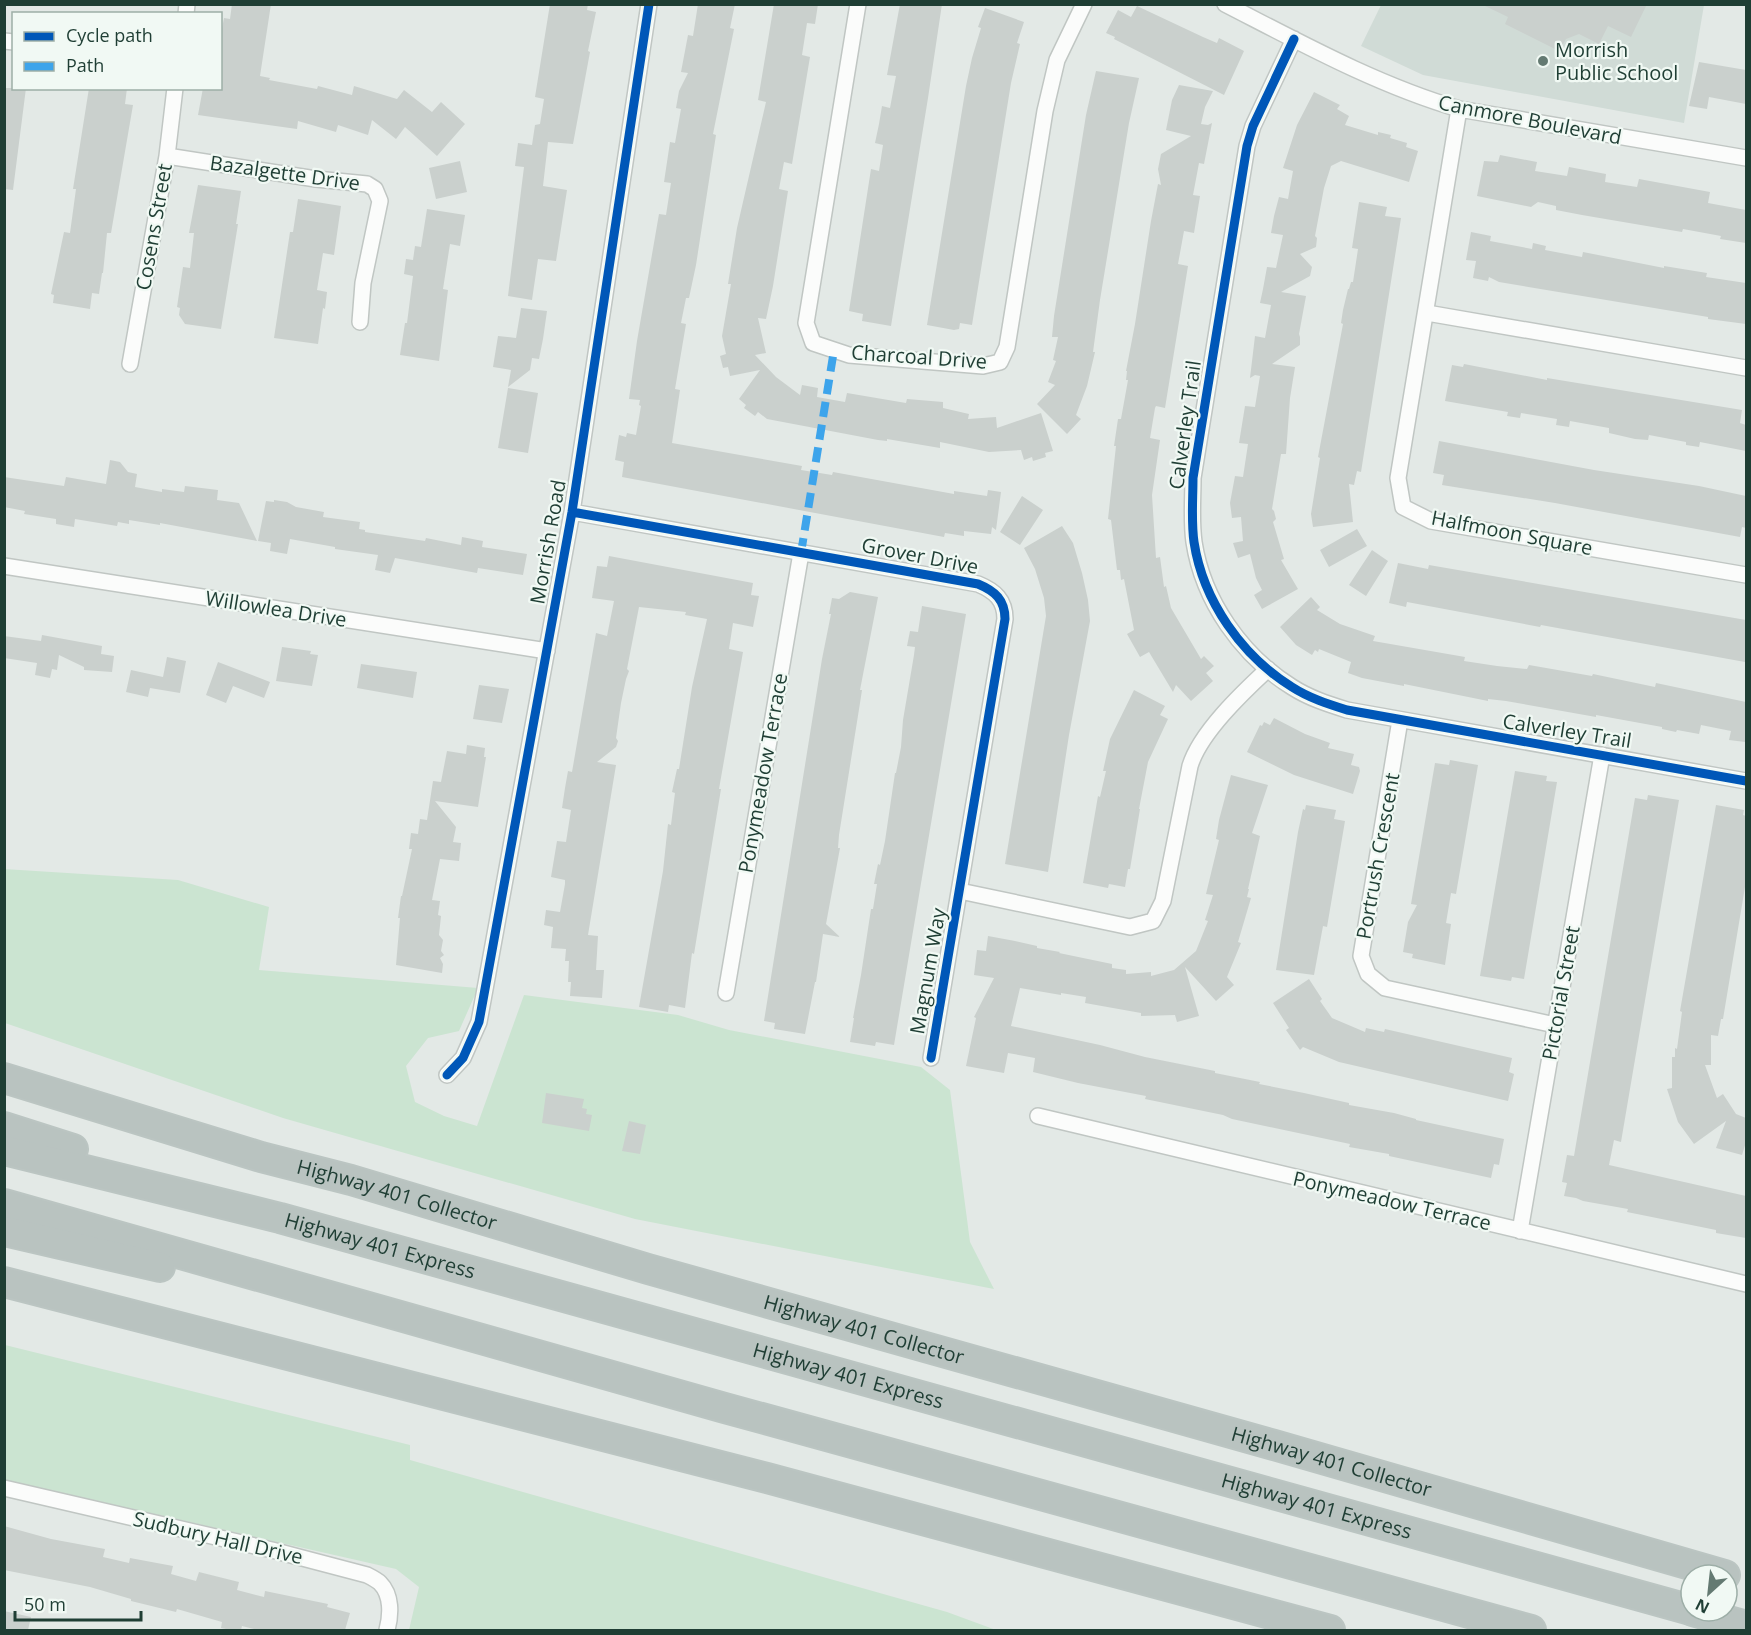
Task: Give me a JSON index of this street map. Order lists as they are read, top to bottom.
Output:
{
  "streets": {
    "highway": ["Highway 401 Collector", "Highway 401 Express"],
    "street": [
      "Canmore Boulevard",
      "Bazalgette Drive",
      "Cosens Street",
      "Charcoal Drive",
      "Calverley Trail",
      "Halfmoon Square",
      "Morrish Road",
      "Grover Drive",
      "Willowlea Drive",
      "Ponymeadow Terrace",
      "Portrush Crescent",
      "Magnum Way",
      "Pictorial Street",
      "Sudbury Hall Drive"
    ]
  },
  "crossings": [
    ["Canmore Boulevard", "Calverley Trail"],
    ["Canmore Boulevard", "Halfmoon Square"],
    ["Bazalgette Drive", "Cosens Street"],
    ["Calverley Trail", "Portrush Crescent"],
    ["Calverley Trail", "Pictorial Street"],
    ["Morrish Road", "Grover Drive"],
    ["Morrish Road", "Willowlea Drive"],
    ["Grover Drive", "Ponymeadow Terrace"],
    ["Grover Drive", "Magnum Way"],
    ["Ponymeadow Terrace", "Pictorial Street"],
    ["Portrush Crescent", "Pictorial Street"]
  ],
  "places": ["Morrish Public School"],
  "legend": ["Cycle path", "Path"],
  "scale_bar": "50 m",
  "north": "bottom left"
}
